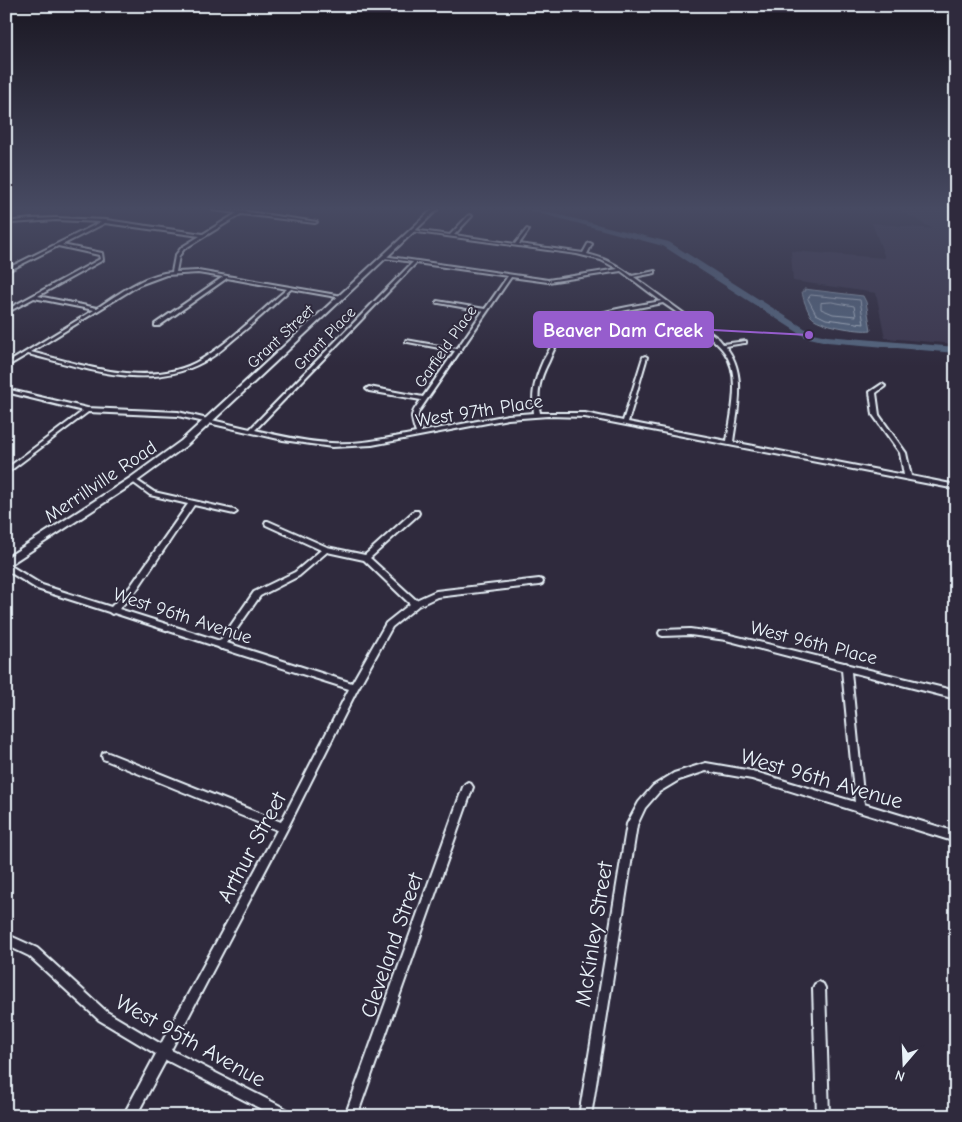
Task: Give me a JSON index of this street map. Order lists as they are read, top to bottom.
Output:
{
  "streets": {
    "street": [
      "Grant Street",
      "Grant Place",
      "Garfield Place",
      "West 97th Place",
      "Merrillville Road",
      "West 96th Avenue",
      "West 96th Place",
      "Arthur Street",
      "McKinley Street",
      "Cleveland Street",
      "West 95th Avenue"
    ]
  },
  "crossings": [
    ["Grant Street", "West 97th Place"],
    ["Grant Street", "Merrillville Road"],
    ["Grant Place", "West 97th Place"],
    ["Garfield Place", "West 97th Place"],
    ["West 97th Place", "Merrillville Road"],
    ["Merrillville Road", "West 96th Avenue"],
    ["West 96th Avenue", "Arthur Street"],
    ["West 96th Avenue", "McKinley Street"],
    ["Arthur Street", "West 95th Avenue"]
  ],
  "places": ["Beaver Dam Creek"],
  "north": "bottom"
}
